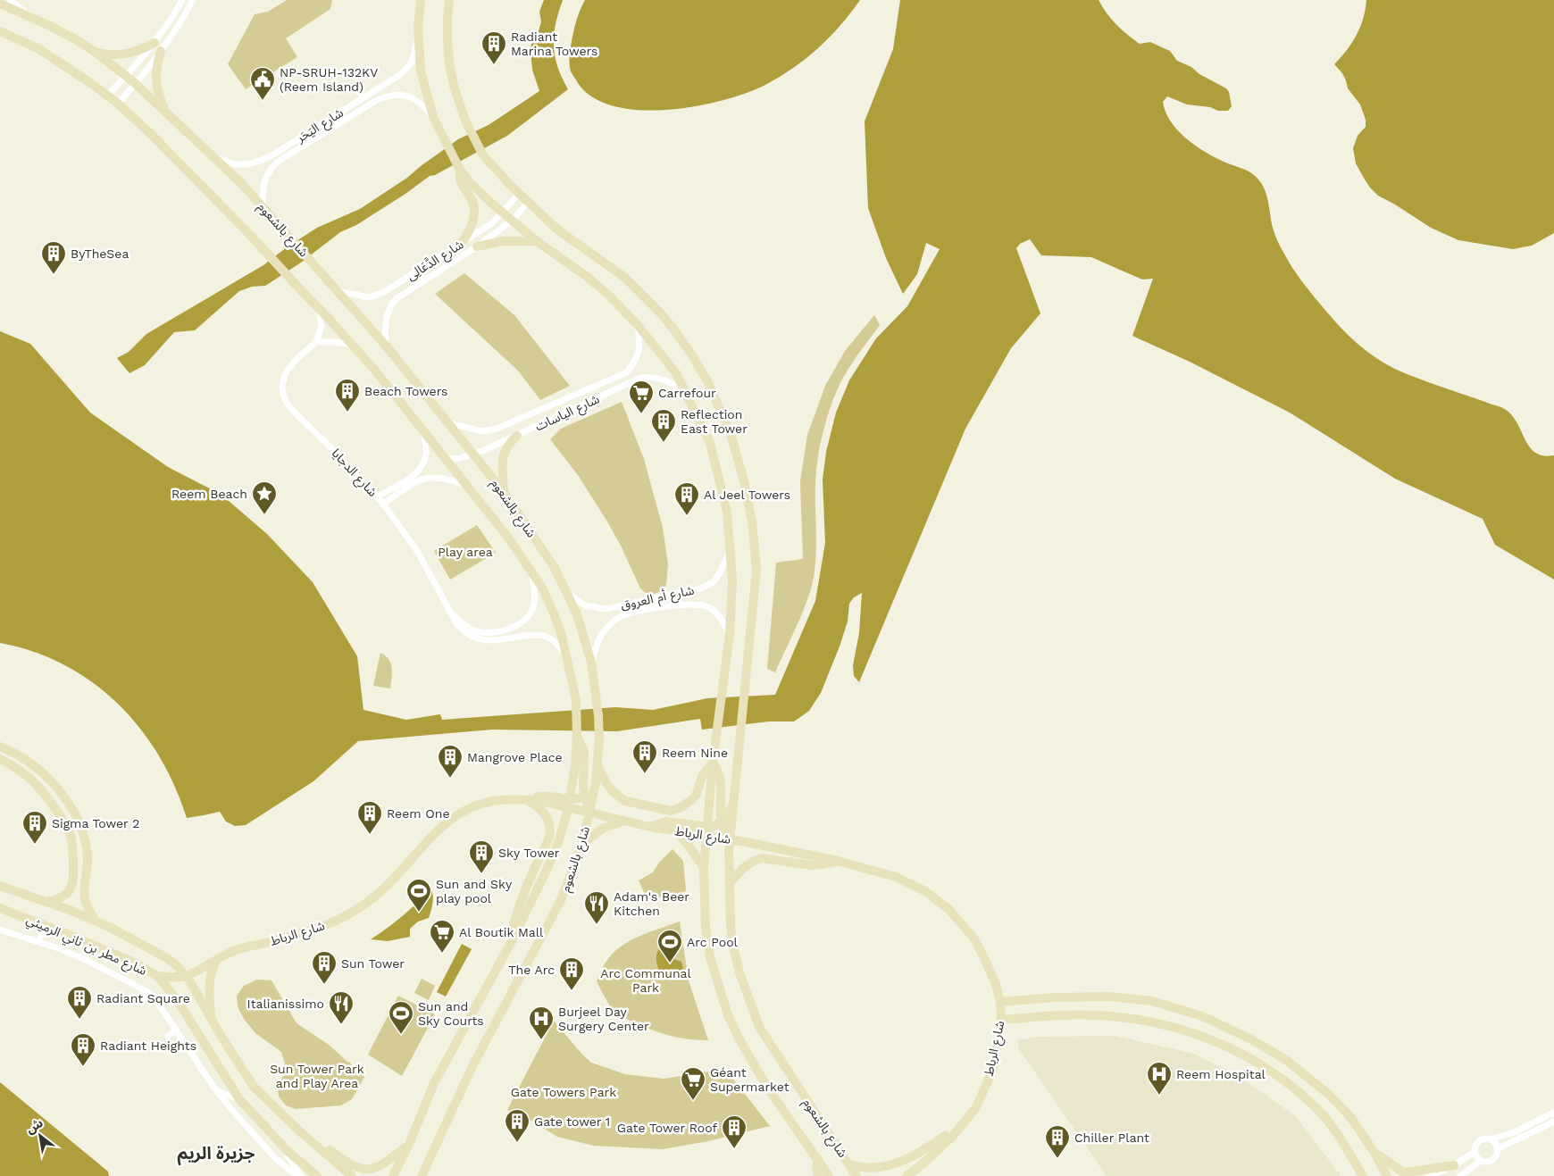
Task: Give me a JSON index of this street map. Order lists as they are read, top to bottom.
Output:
{
  "streets": {
    "main road": ["شارع بالشعوم", "شارع الرباط", "شارع مطر بن ثاني الرميثي"],
    "street": [
      "شارع اليَحَر",
      "شارع الدَّعَالِى",
      "شارع الياسات",
      "شارع الدجايا",
      "شارع أم العروق"
    ]
  },
  "crossings": [
    ["شارع اليَحَر", "شارع بالشعوم"],
    ["شارع بالشعوم", "شارع الدَّعَالِى"],
    ["شارع بالشعوم", "شارع الياسات"],
    ["شارع بالشعوم", "شارع الدجايا"],
    ["شارع بالشعوم", "شارع أم العروق"],
    ["شارع بالشعوم", "شارع الرباط"],
    ["شارع الرباط", "شارع مطر بن ثاني الرميثي"]
  ],
  "districts": ["جزيرة الريم"],
  "parks": [
    "Play area",
    "Arc Communal Park",
    "Sun Tower Park and Play Area",
    "Gate Towers Park"
  ],
  "places": {
    "building": [
      "Radiant Marina Towers",
      "ByTheSea",
      "Beach Towers",
      "Reflection East Tower",
      "Al Jeel Towers",
      "Reem Nine",
      "Mangrove Place",
      "Reem One",
      "Sigma Tower 2",
      "Sky Tower",
      "Sun Tower",
      "The Arc",
      "Radiant Square",
      "Radiant Heights",
      "Gate tower 1",
      "Gate Tower Roof",
      "Chiller Plant"
    ],
    "public building": ["NP-SRUH-132KV (Reem Island)"],
    "supermarket": ["Carrefour", "Al Boutik Mall", "Géant Supermarket"],
    "place": ["Reem Beach"],
    "sports": ["Sun and Sky play pool", "Arc Pool", "Sun and Sky Courts"],
    "restaurant": ["Adam's Beer Kitchen", "Italianissimo"],
    "hospital": ["Burjeel Day Surgery Center", "Reem Hospital"]
  },
  "north": "top left"
}
